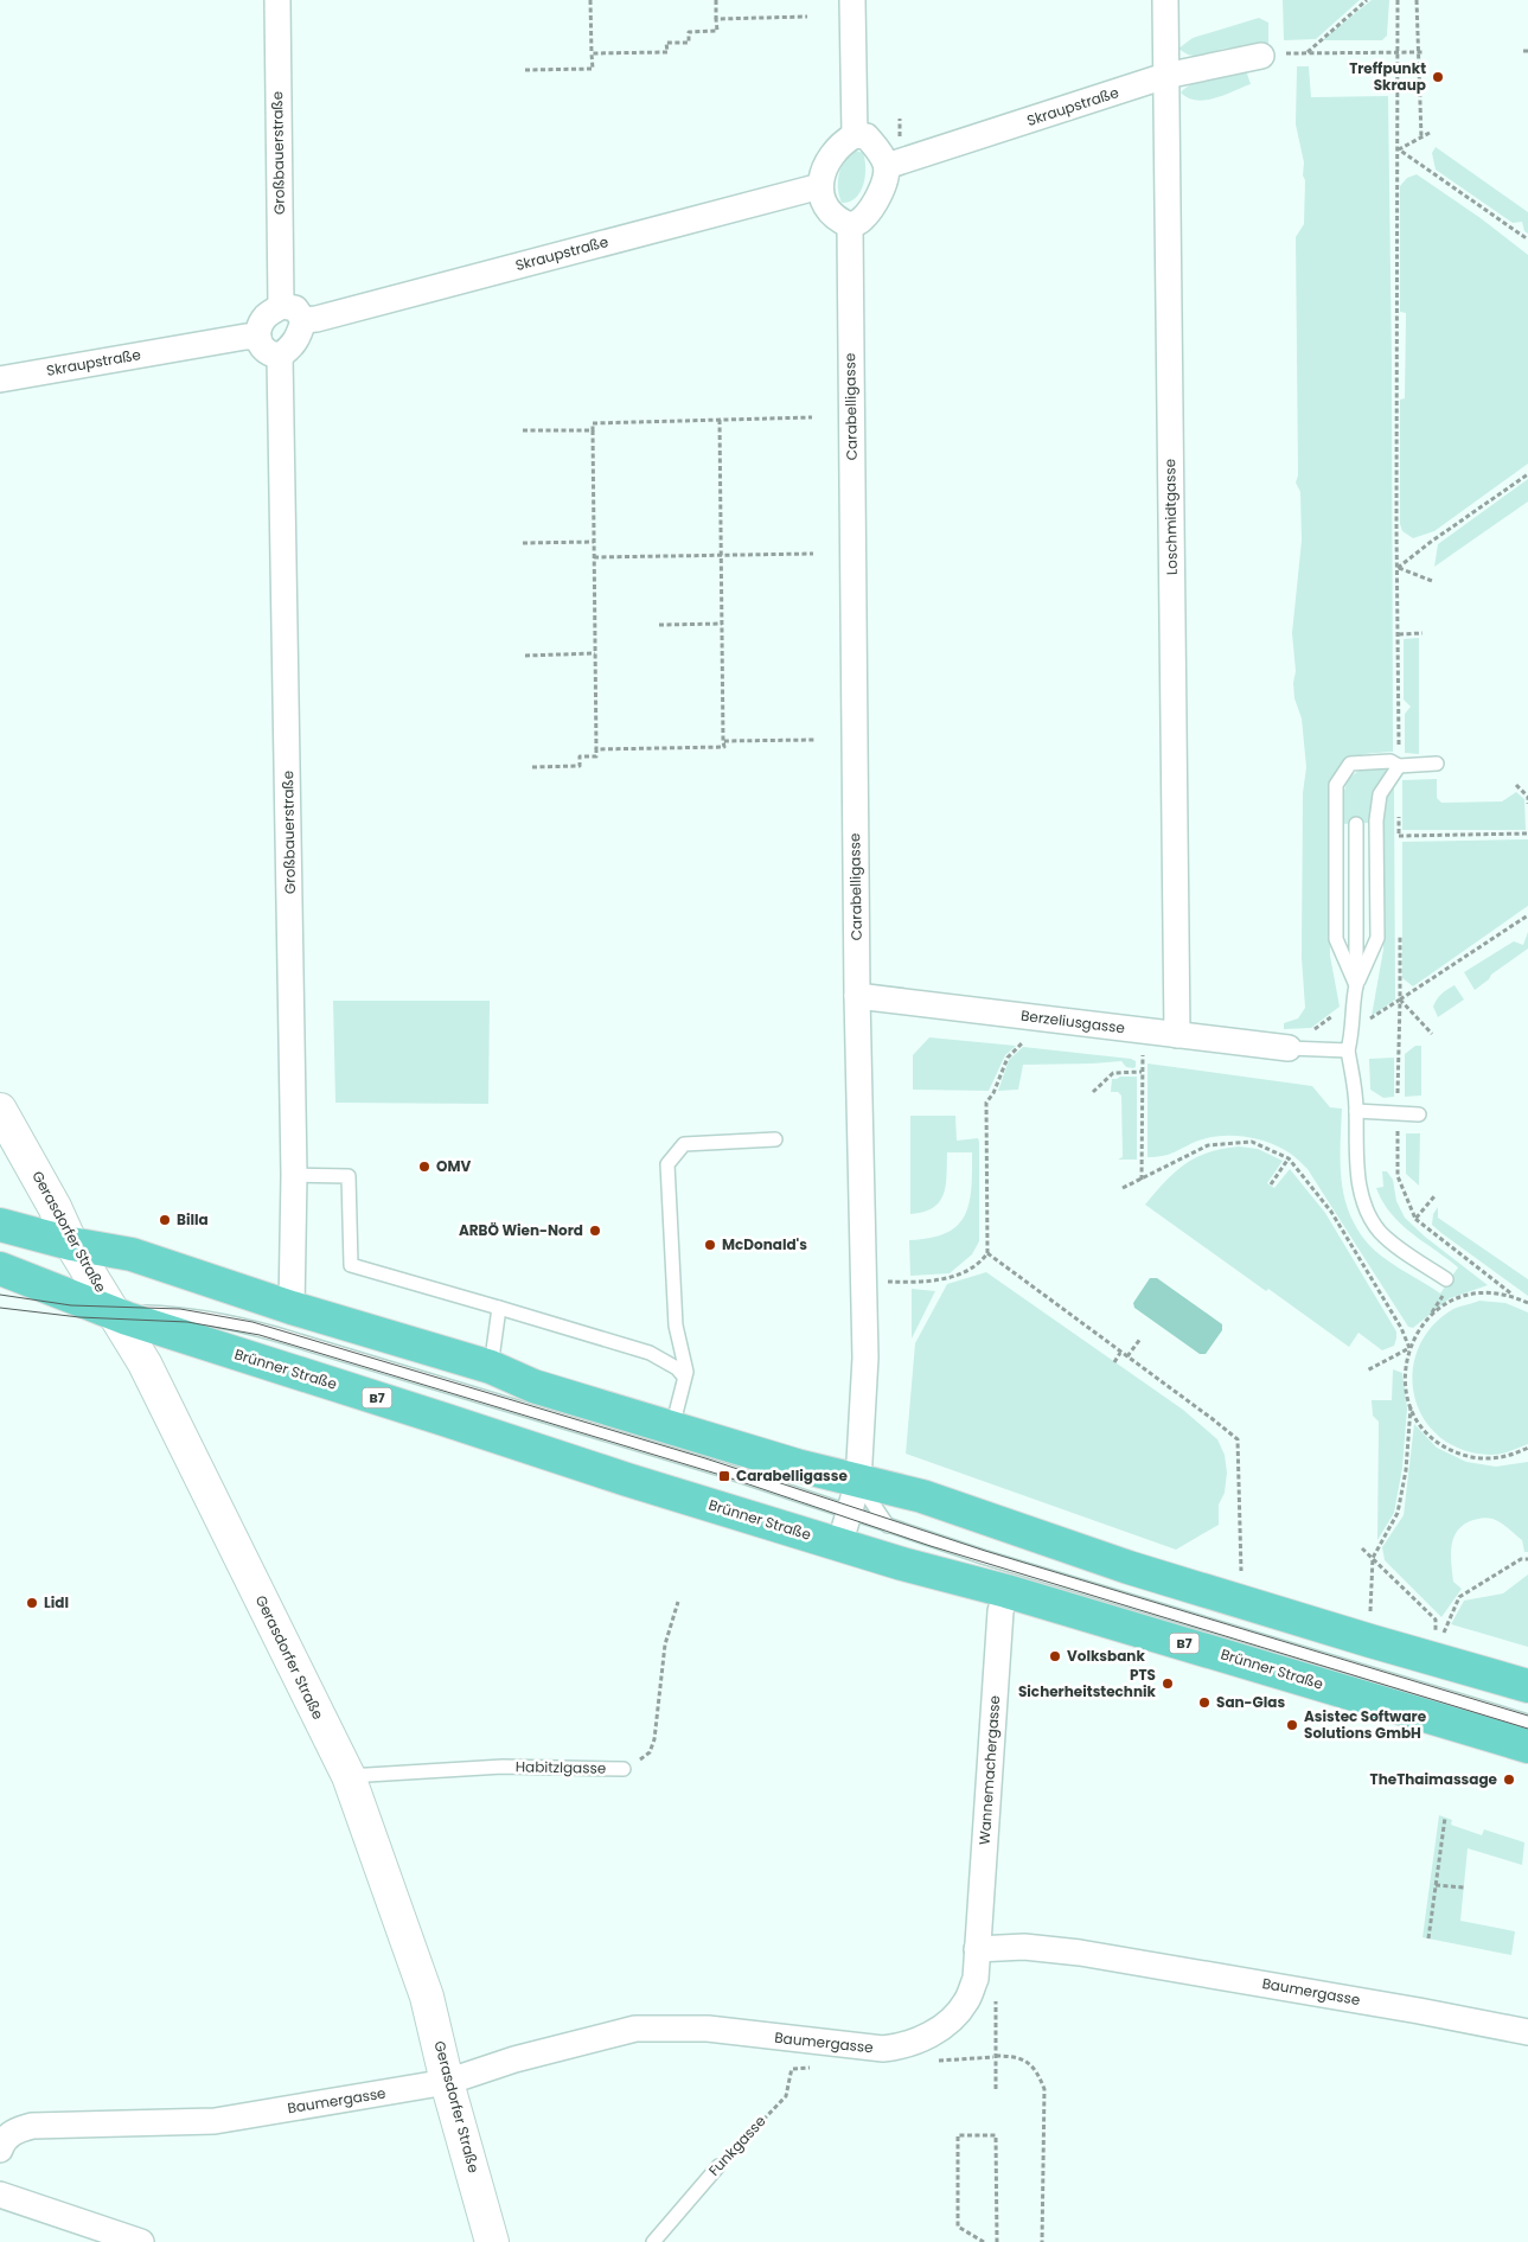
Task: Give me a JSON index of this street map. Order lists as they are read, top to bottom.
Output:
{
  "streets": {
    "main road": ["Brünner Straße", "B7"],
    "street": [
      "Skraupstraße",
      "Großbauerstraße",
      "Carabelligasse",
      "Loschmidtgasse",
      "Berzeliusgasse",
      "Gerasdorfer Straße",
      "Wannemachergasse",
      "Baumergasse"
    ],
    "lane": ["Habitzlgasse", "Funkgasse"]
  },
  "crossings": [
    ["Skraupstraße", "Großbauerstraße"],
    ["Skraupstraße", "Carabelligasse"],
    ["Skraupstraße", "Loschmidtgasse"],
    ["Carabelligasse", "Berzeliusgasse"],
    ["Carabelligasse", "Brünner Straße"],
    ["Loschmidtgasse", "Berzeliusgasse"],
    ["Gerasdorfer Straße", "Brünner Straße"],
    ["Gerasdorfer Straße", "Habitzlgasse"],
    ["Gerasdorfer Straße", "Baumergasse"],
    ["Brünner Straße", "Wannemachergasse"],
    ["Wannemachergasse", "Baumergasse"],
    ["Baumergasse", "Funkgasse"]
  ],
  "places": {
    "other": [
      "Treffpunkt Skraup",
      "OMV",
      "Billa",
      "ARBÖ Wien-Nord",
      "McDonald's",
      "Lidl",
      "Volksbank",
      "PTS Sicherheitstechnik",
      "San-Glas",
      "Asistec Software Solutions GmbH",
      "TheThaimassage"
    ],
    "transit": ["Carabelligasse"]
  }
}
